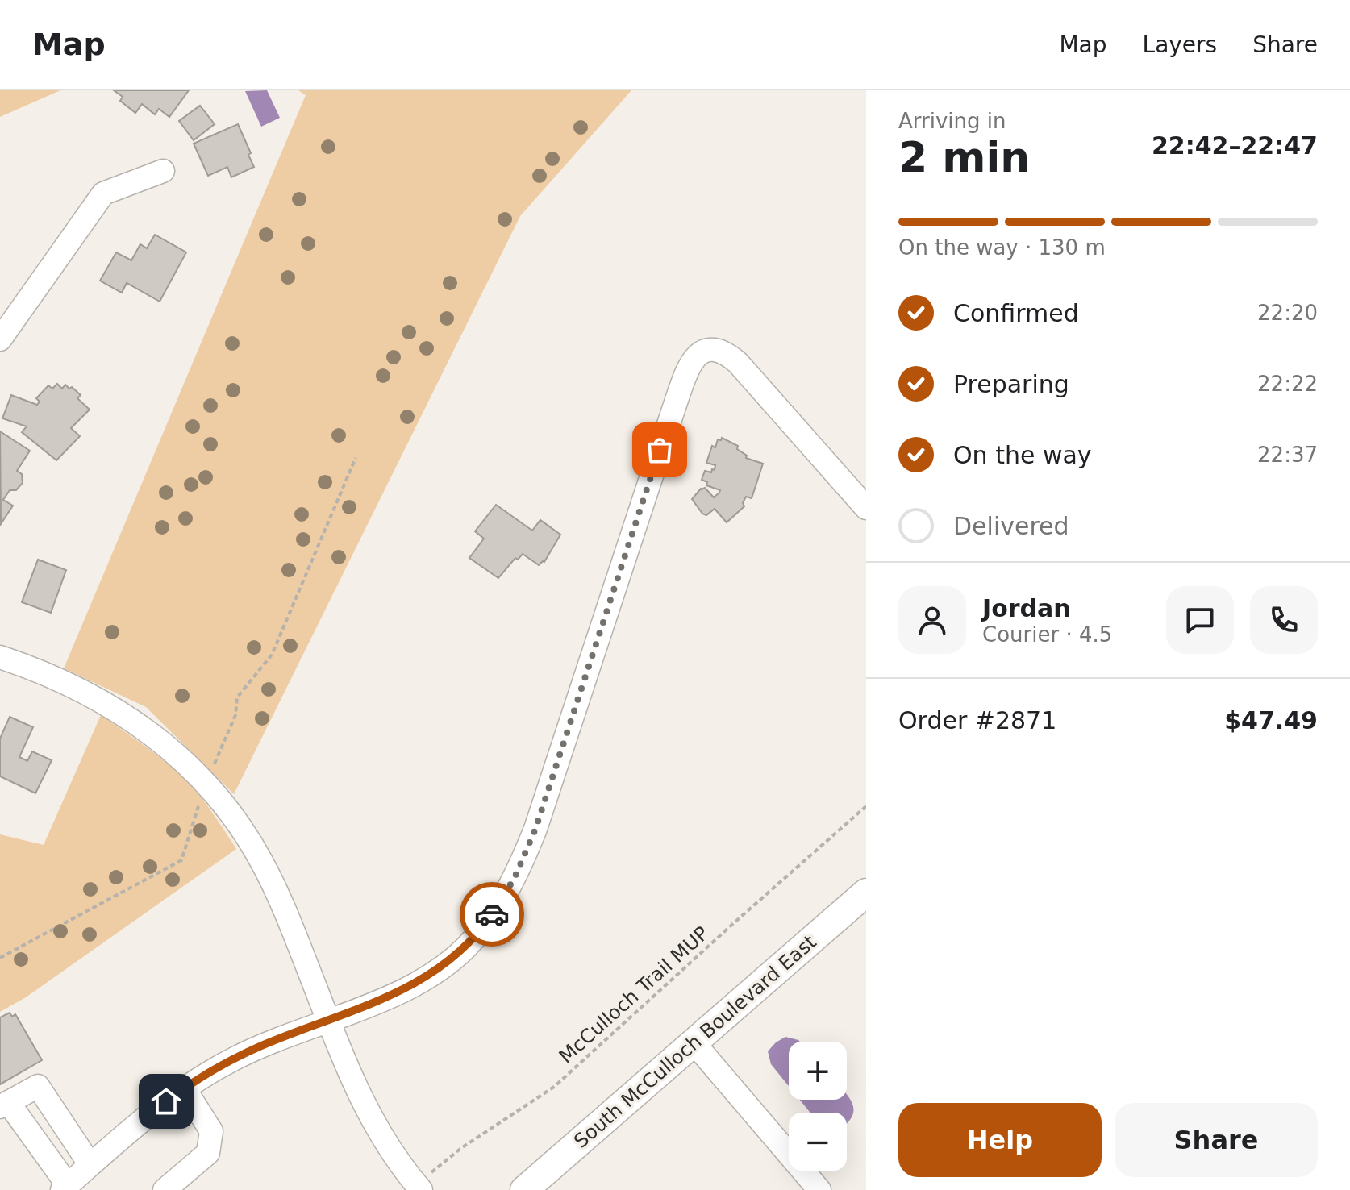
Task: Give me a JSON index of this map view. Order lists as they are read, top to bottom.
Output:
{
  "streets": {
    "main road": ["South McCulloch Boulevard East"],
    "path": ["McCulloch Trail MUP"]
  },
  "page": {
    "header": "Map",
    "nav": ["Map", "Layers", "Share"],
    "heading": ["2 min", "Arriving in", "22:42–22:47"],
    "panel": [
      "Jordan",
      "Courier · 4.5",
      "Order #2871",
      "$47.49"
    ],
    "bar": "On the way · 130 m",
    "list": [
      ["Confirmed", "22:20"],
      ["Preparing", "22:22"],
      ["On the way", "22:37"],
      "Delivered"
    ],
    "map_buttons": ["+", "−"],
    "buttons": ["Help", "Share"]
  }
}
